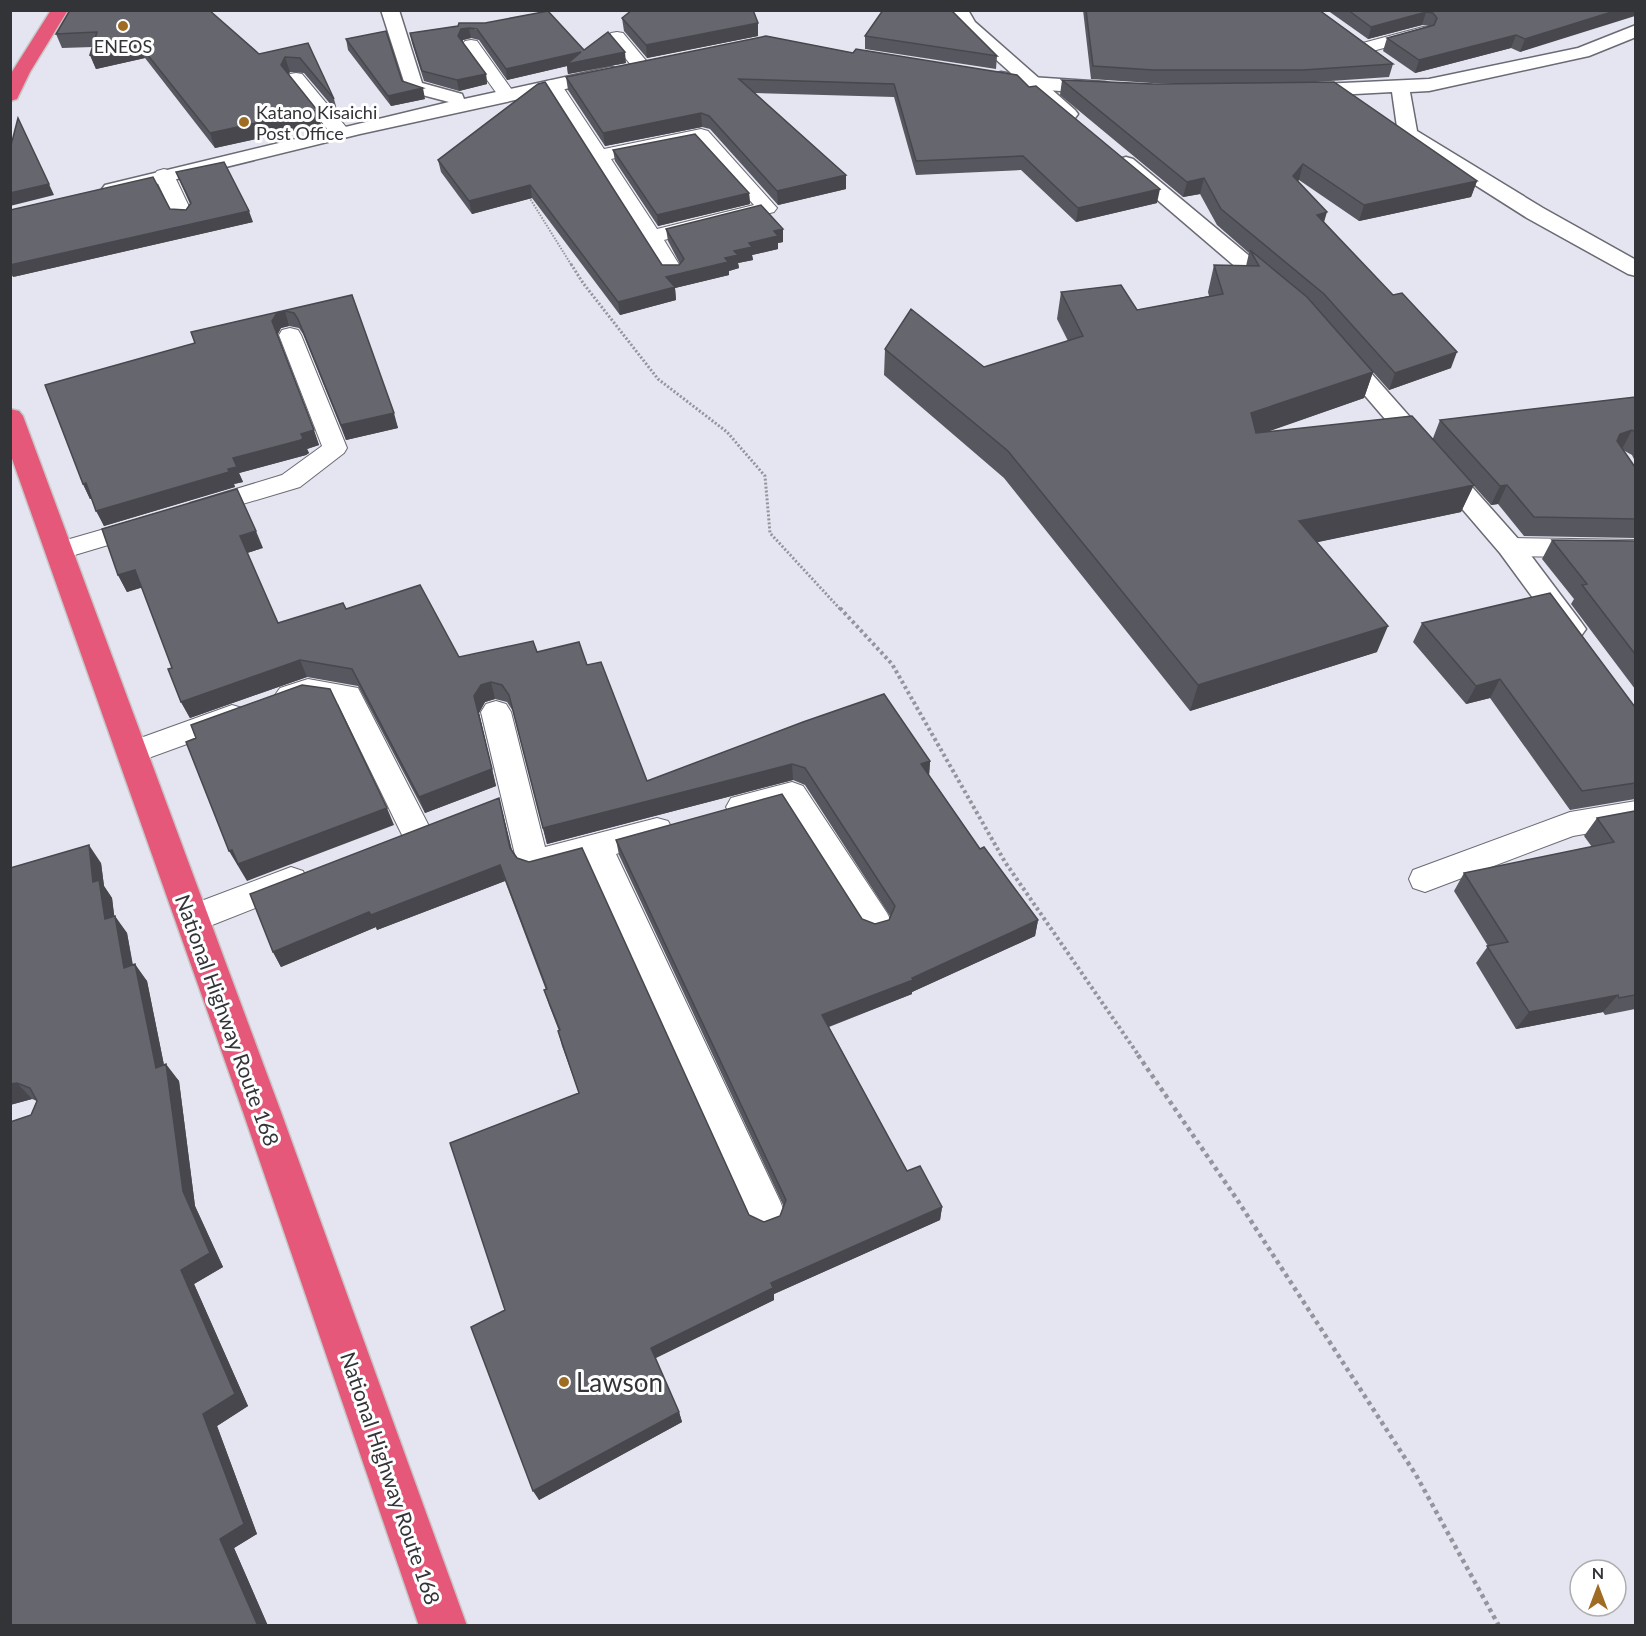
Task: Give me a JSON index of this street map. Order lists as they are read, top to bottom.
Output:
{
  "streets": {
    "highway": ["National Highway Route 168"]
  },
  "places": ["ENEOS", "Katano Kisaichi Post Office", "Lawson"],
  "north": "top"
}
